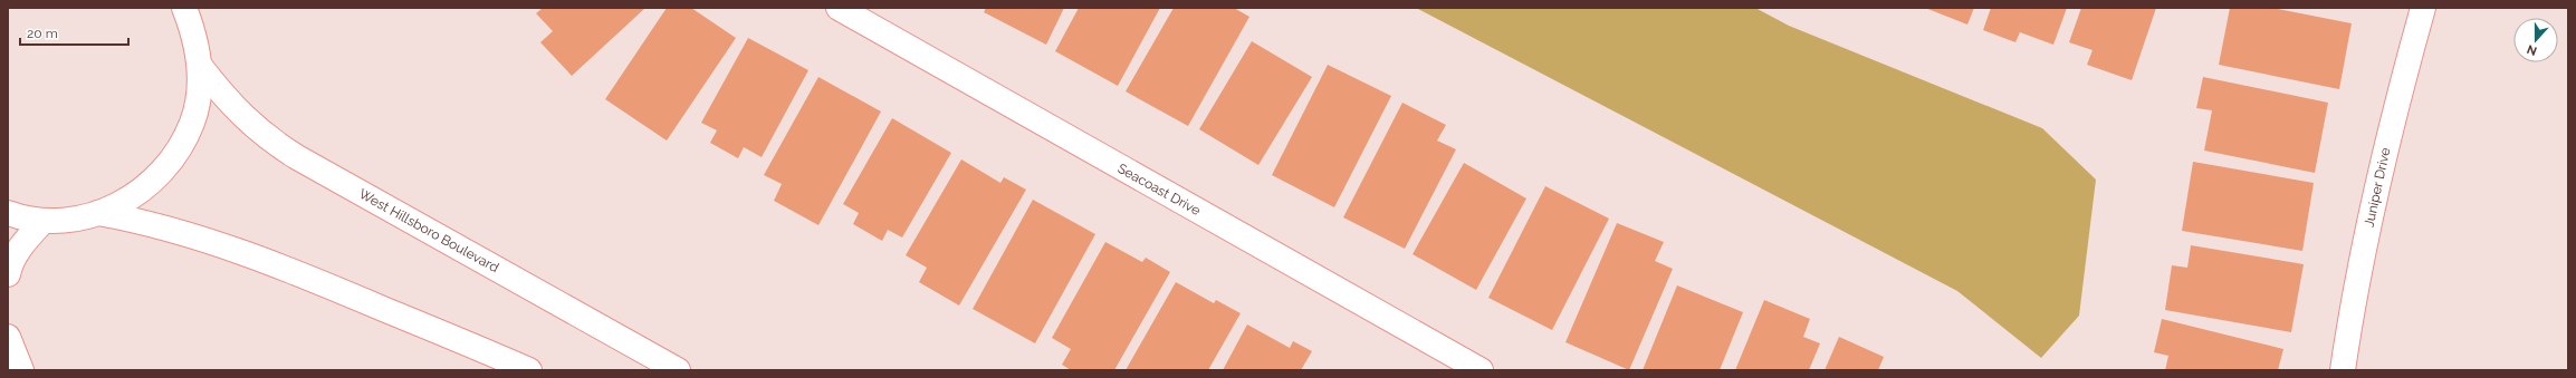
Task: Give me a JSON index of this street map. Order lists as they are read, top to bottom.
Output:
{
  "streets": {
    "street": ["Juniper Drive", "Seacoast Drive", "West Hillsboro Boulevard"]
  },
  "scale_bar": "20 m",
  "north": "bottom"
}
